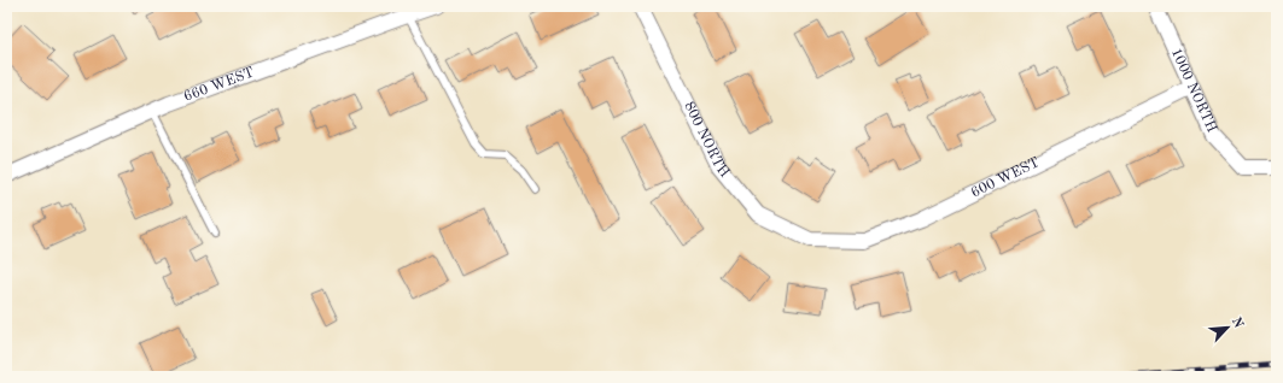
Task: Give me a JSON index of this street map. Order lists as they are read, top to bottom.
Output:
{
  "streets": {
    "street": [
      "660 WEST",
      "1000 NORTH",
      "800 NORTH",
      "600 WEST"
    ]
  },
  "crossings": [
    ["1000 NORTH", "600 WEST"],
    ["800 NORTH", "600 WEST"]
  ],
  "north": "top right"
}
